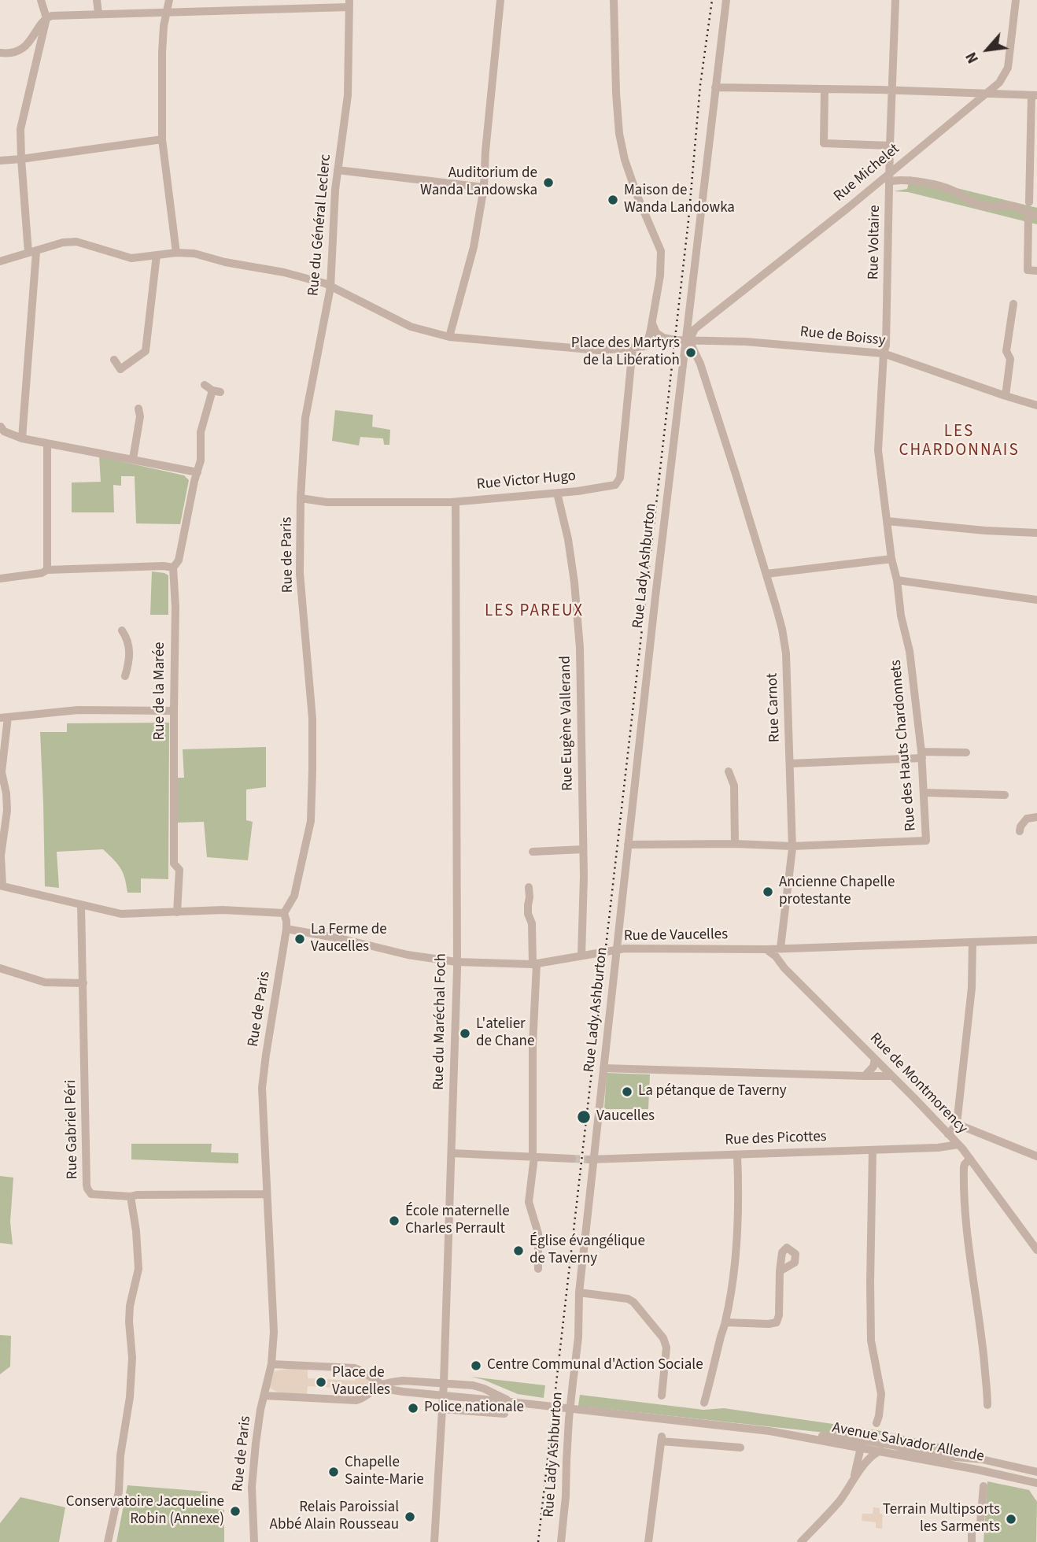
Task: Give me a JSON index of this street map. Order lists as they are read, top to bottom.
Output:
{
  "streets": {
    "street": [
      "Rue Michelet",
      "Rue du Général Leclerc",
      "Rue Voltaire",
      "Rue de Boissy",
      "Rue Victor Hugo",
      "Rue de Paris",
      "Rue Lady Ashburton",
      "Rue de la Marée",
      "Rue Carnot",
      "Rue Eugène Vallerand",
      "Rue des Hauts Chardonnets",
      "Rue de Vaucelles",
      "Rue du Maréchal Foch",
      "Rue de Montmorency",
      "Rue Gabriel Péri",
      "Rue des Picottes",
      "Avenue Salvador Allende"
    ]
  },
  "crossings": [
    ["Rue Michelet", "Rue Voltaire"],
    ["Rue Michelet", "Rue de Boissy"],
    ["Rue du Général Leclerc", "Rue de Boissy"],
    ["Rue du Général Leclerc", "Rue de Paris"],
    ["Rue Voltaire", "Rue de Boissy"],
    ["Rue de Boissy", "Rue Victor Hugo"],
    ["Rue Victor Hugo", "Rue de Paris"],
    ["Rue Victor Hugo", "Rue Eugène Vallerand"],
    ["Rue Victor Hugo", "Rue du Maréchal Foch"],
    ["Rue de Paris", "Rue de Vaucelles"],
    ["Rue Lady Ashburton", "Rue des Hauts Chardonnets"],
    ["Rue Lady Ashburton", "Rue de Vaucelles"],
    ["Rue Lady Ashburton", "Rue des Picottes"],
    ["Rue Carnot", "Rue des Hauts Chardonnets"],
    ["Rue Carnot", "Rue de Vaucelles"],
    ["Rue Eugène Vallerand", "Rue de Vaucelles"],
    ["Rue de Vaucelles", "Rue du Maréchal Foch"],
    ["Rue de Vaucelles", "Rue de Montmorency"],
    ["Rue du Maréchal Foch", "Avenue Salvador Allende"],
    ["Rue de Montmorency", "Rue des Picottes"]
  ],
  "districts": ["LES CHARDONNAIS", "LES PAREUX"],
  "places": [
    "Auditorium de Wanda Landowska",
    "Maison de Wanda Landowka",
    "Place des Martyrs de la Libération",
    "Ancienne Chapelle protestante",
    "La Ferme de Vaucelles",
    "L'atelier de Chane",
    "La pétanque de Taverny",
    "Vaucelles",
    "École maternelle Charles Perrault",
    "Église évangélique de Taverny",
    "Centre Communal d'Action Sociale",
    "Place de Vaucelles",
    "Police nationale",
    "Chapelle Sainte-Marie",
    "Conservatoire Jacqueline Robin (Annexe)",
    "Relais Paroissial Abbé Alain Rousseau",
    "Terrain Multipsorts les Sarments"
  ],
  "north": "bottom left"
}
